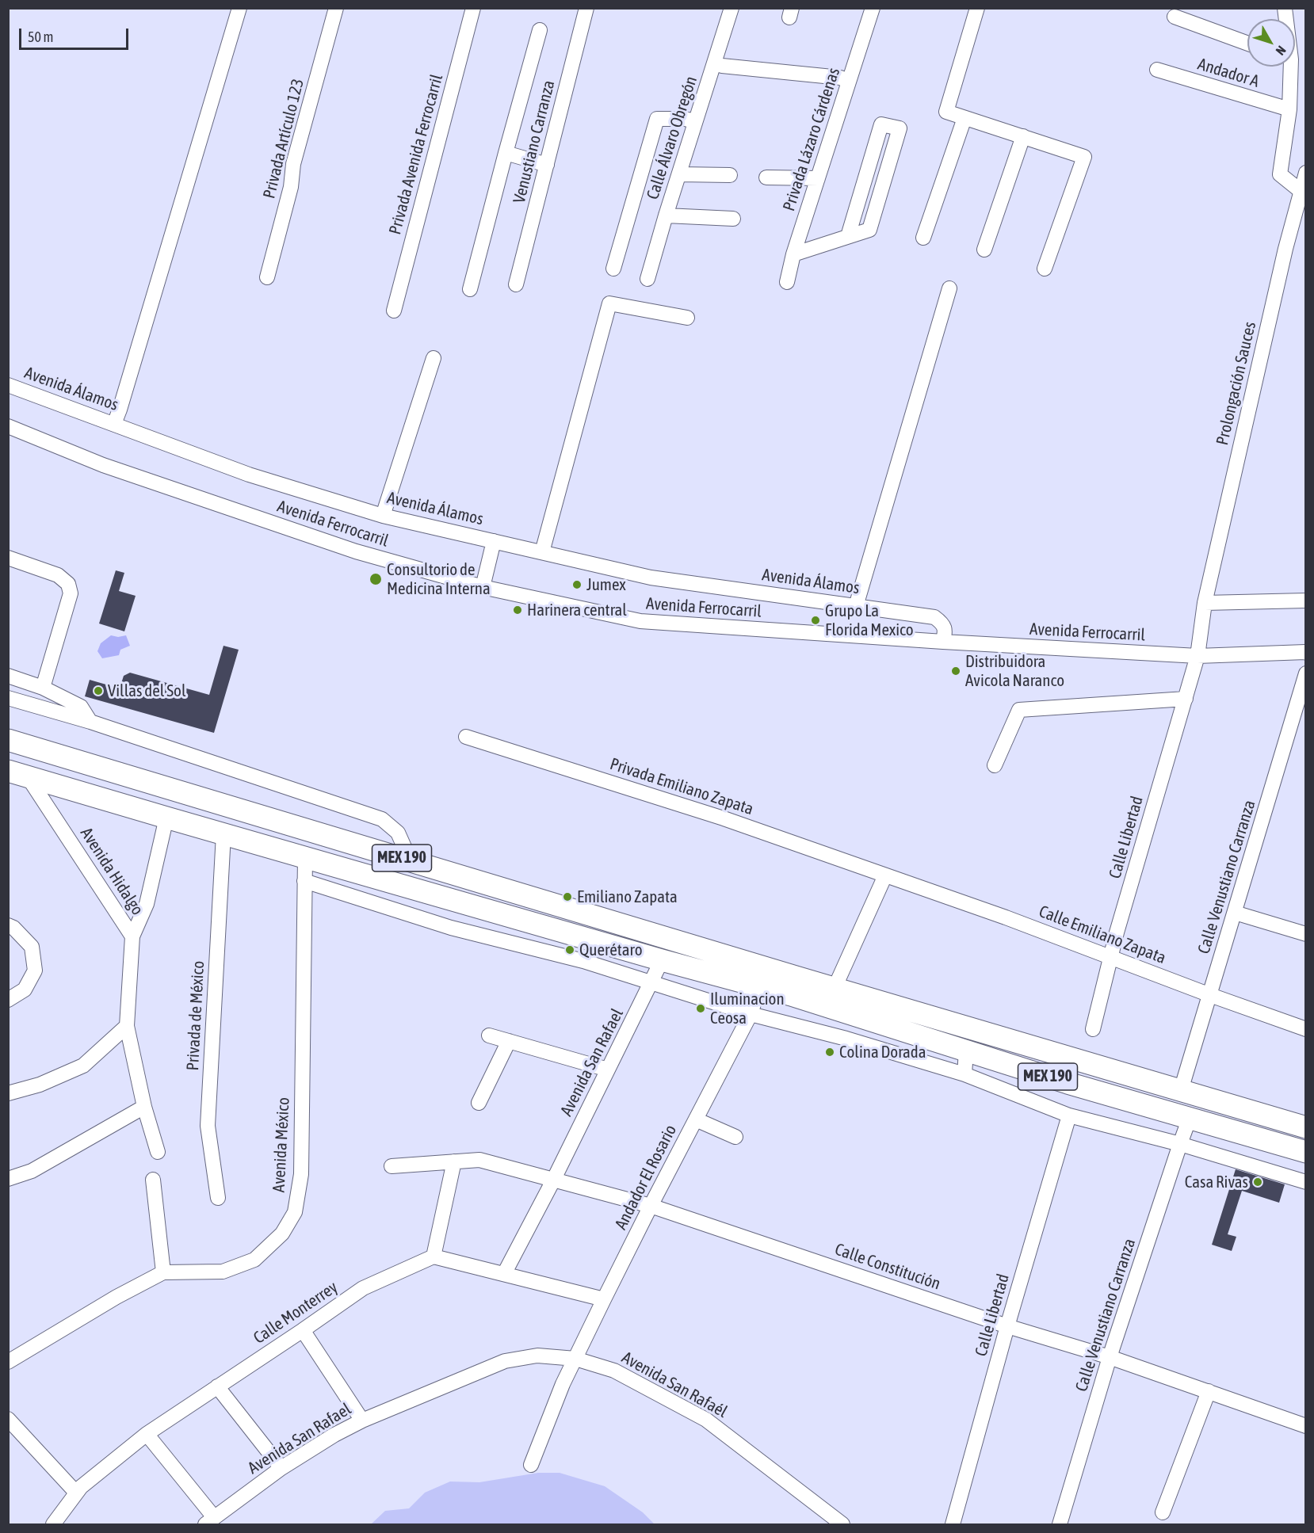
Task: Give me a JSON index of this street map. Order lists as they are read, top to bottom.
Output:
{
  "streets": {
    "highway": ["MEX 190"],
    "street": [
      "Andador A",
      "Calle Álvaro Obregón",
      "Privada Artículo 123",
      "Privada Lázaro Cárdenas",
      "Venustiano Carranza",
      "Privada Avenida Ferrocarril",
      "Prolongación Sauces",
      "Avenida Álamos",
      "Avenida Ferrocarril",
      "Privada Emiliano Zapata",
      "Calle Libertad",
      "Avenida Hidalgo",
      "Calle Venustiano Carranza",
      "Calle Emiliano Zapata",
      "Privada de México",
      "Avenida San Rafael",
      "Avenida México",
      "Andador El Rosario",
      "Calle Constitución",
      "Calle Monterrey",
      "Avenida San Rafaél"
    ]
  },
  "crossings": [
    ["Prolongación Sauces", "Avenida Ferrocarril"],
    ["Prolongación Sauces", "Calle Libertad"],
    ["Avenida Álamos", "Avenida Ferrocarril"],
    ["Avenida Ferrocarril", "Calle Libertad"],
    ["Privada Emiliano Zapata", "Calle Emiliano Zapata"],
    ["Calle Libertad", "Calle Emiliano Zapata"],
    ["Calle Libertad", "Calle Constitución"],
    ["MEX 190", "Avenida Hidalgo"],
    ["MEX 190", "Calle Venustiano Carranza"],
    ["MEX 190", "Privada de México"],
    ["MEX 190", "Avenida San Rafael"],
    ["MEX 190", "Avenida México"],
    ["MEX 190", "Andador El Rosario"],
    ["Calle Venustiano Carranza", "Calle Emiliano Zapata"],
    ["Calle Venustiano Carranza", "Calle Constitución"],
    ["Avenida San Rafael", "Calle Constitución"],
    ["Avenida San Rafael", "Avenida San Rafaél"],
    ["Andador El Rosario", "Calle Constitución"],
    ["Andador El Rosario", "Avenida San Rafaél"]
  ],
  "places": [
    "Consultorio de Medicina Interna",
    "Jumex",
    "Harinera central",
    "Grupo La Florida Mexico",
    "Distribuidora Avicola Naranco",
    "Villas del Sol",
    "Emiliano Zapata",
    "Querétaro",
    "Iluminacion Ceosa",
    "Colina Dorada",
    "Casa Rivas"
  ],
  "scale_bar": "50 m",
  "north": "bottom right"
}
